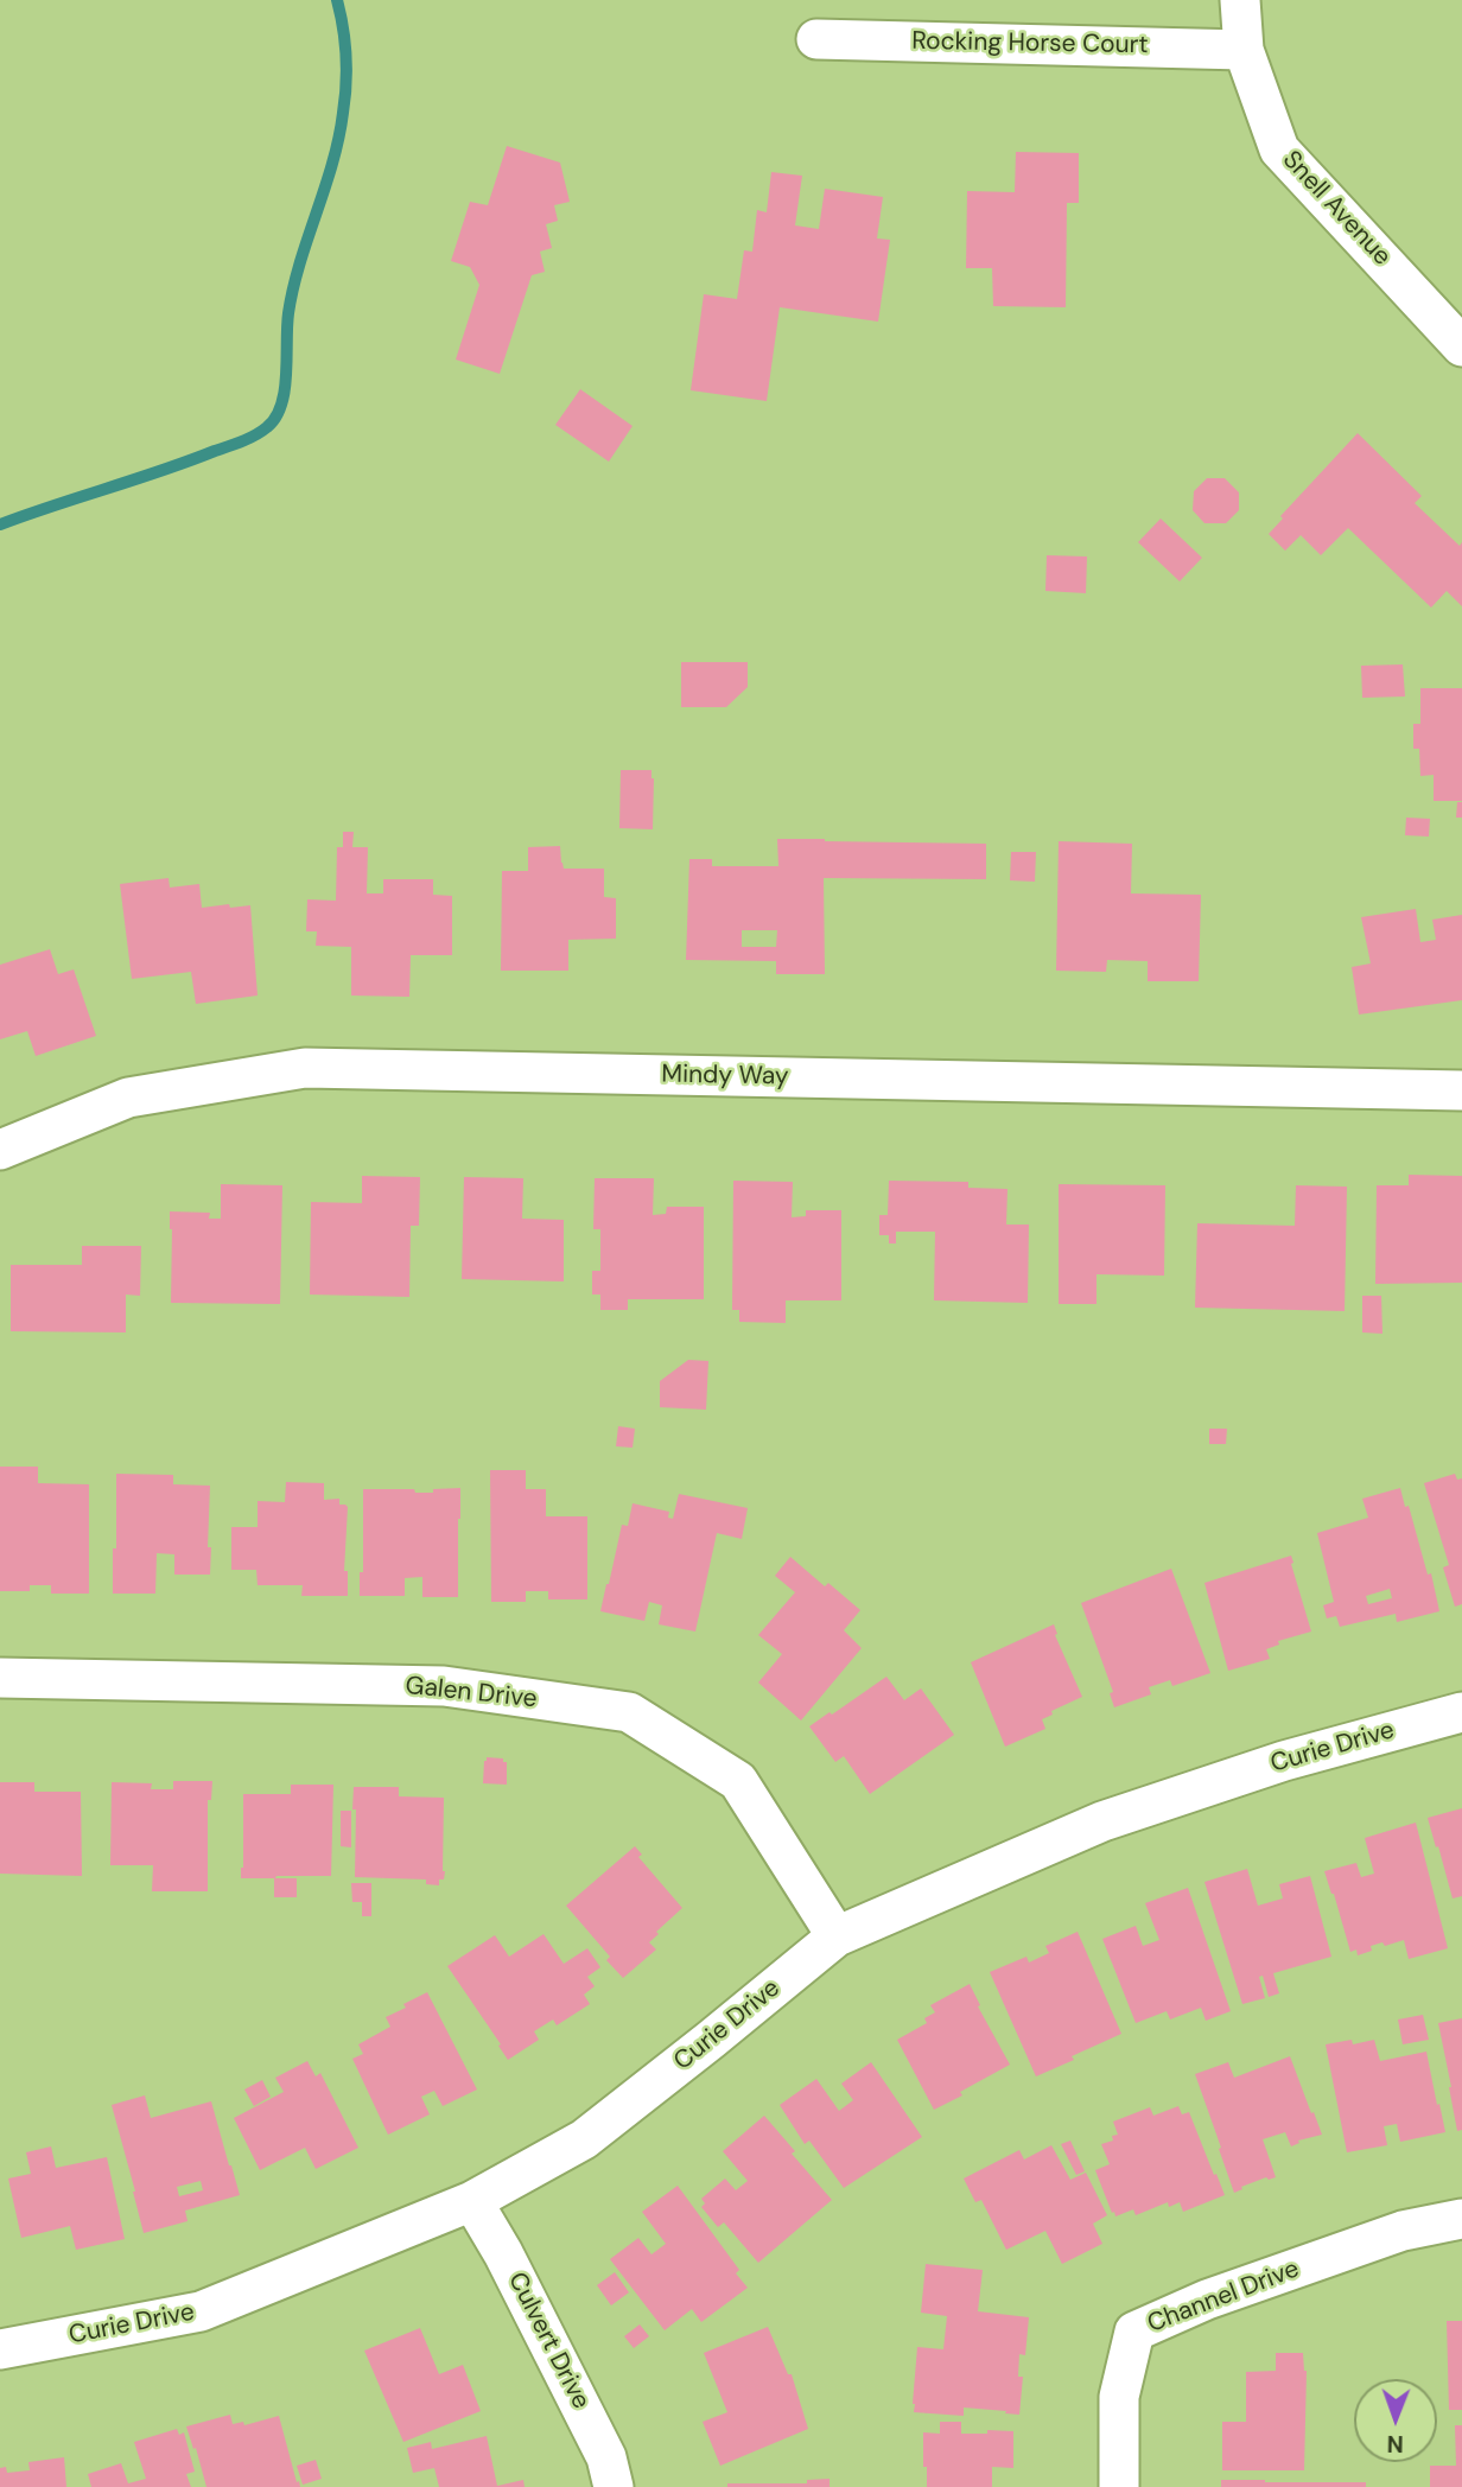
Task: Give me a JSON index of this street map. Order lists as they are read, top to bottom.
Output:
{
  "streets": {
    "street": [
      "Rocking Horse Court",
      "Snell Avenue",
      "Mindy Way",
      "Galen Drive",
      "Curie Drive",
      "Channel Drive",
      "Culvert Drive"
    ]
  },
  "crossings": [
    ["Rocking Horse Court", "Snell Avenue"],
    ["Galen Drive", "Curie Drive"],
    ["Curie Drive", "Culvert Drive"]
  ],
  "north": "bottom"
}
